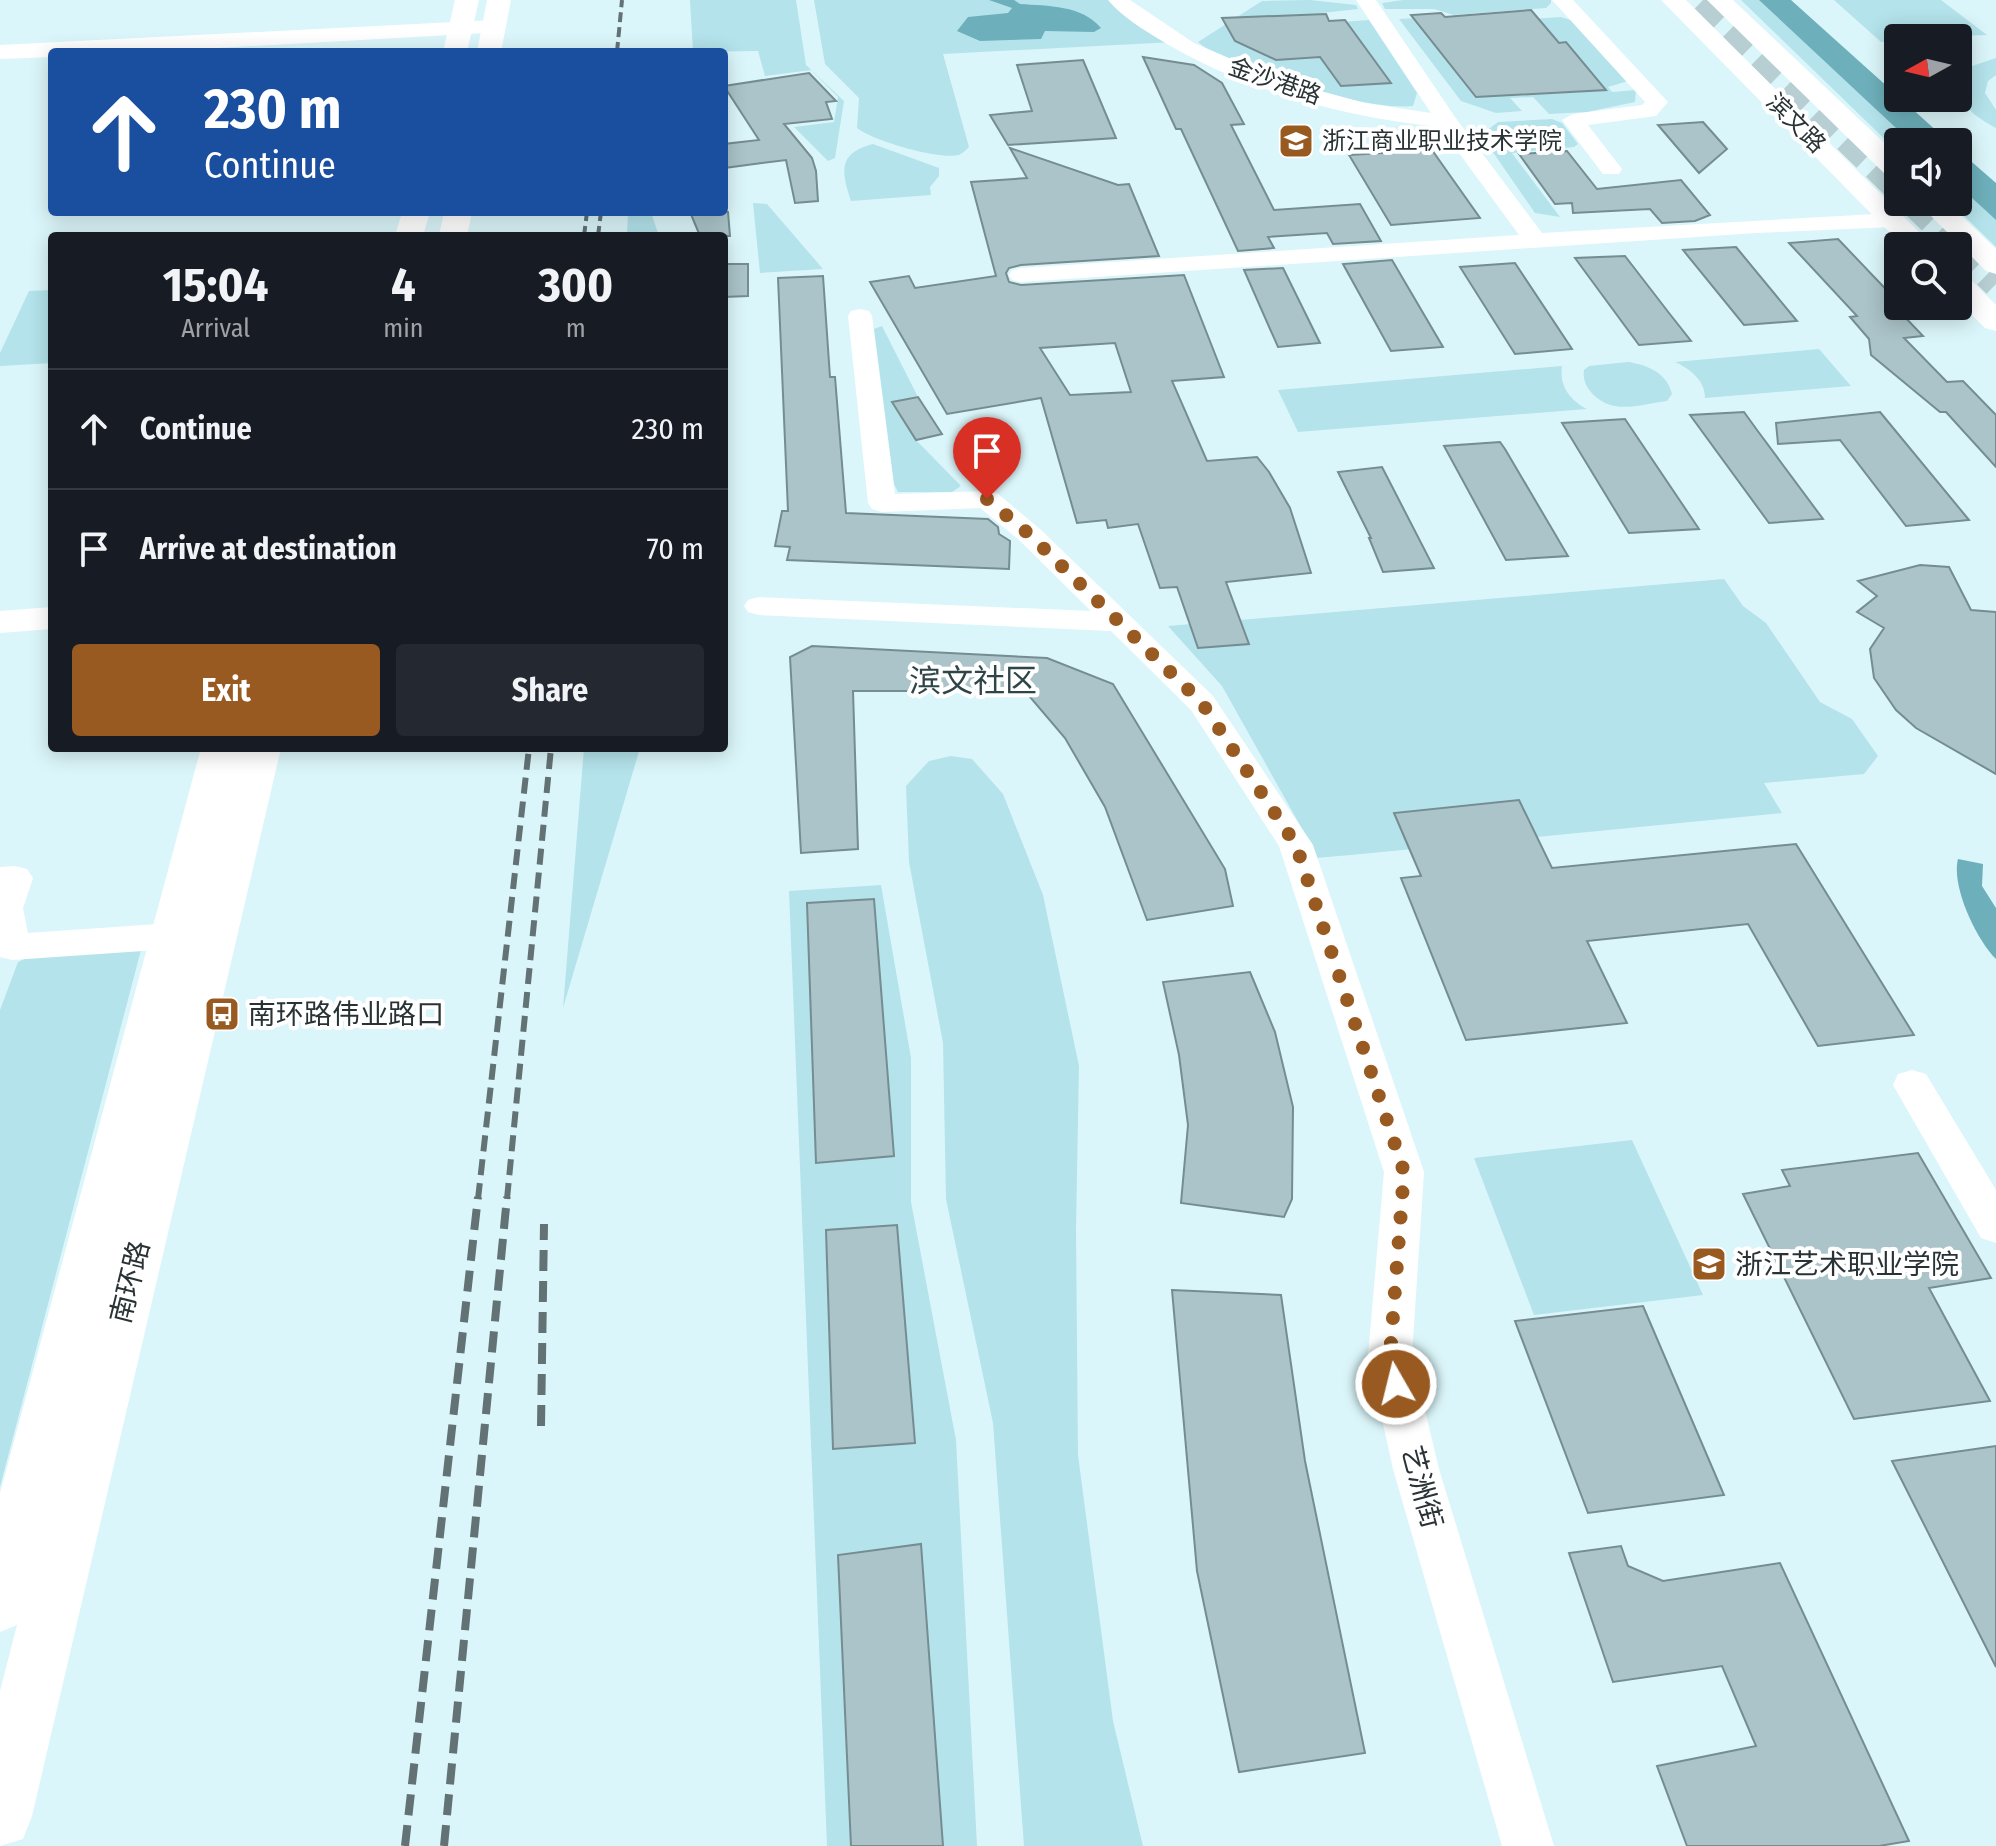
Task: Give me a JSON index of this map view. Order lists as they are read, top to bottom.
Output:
{
  "streets": {
    "main road": ["滨文路", "南环路"],
    "street": ["金沙港路", "艺洲街"]
  },
  "districts": ["滨文社区"],
  "places": {
    "school or university": ["浙江商业职业技术学院", "浙江艺术职业学院"],
    "bus stop": ["南环路伟业路口"]
  },
  "north": "left",
  "page": {
    "turn": ["230 m", "Continue"],
    "eta": [
      "15:04",
      "Arrival",
      "4",
      "min",
      "300",
      "m"
    ],
    "list": [
      {
        "name": "Continue",
        "value": "230 m"
      },
      {
        "name": "Arrive at destination",
        "value": "70 m"
      }
    ],
    "buttons": ["Exit", "Share"]
  }
}
